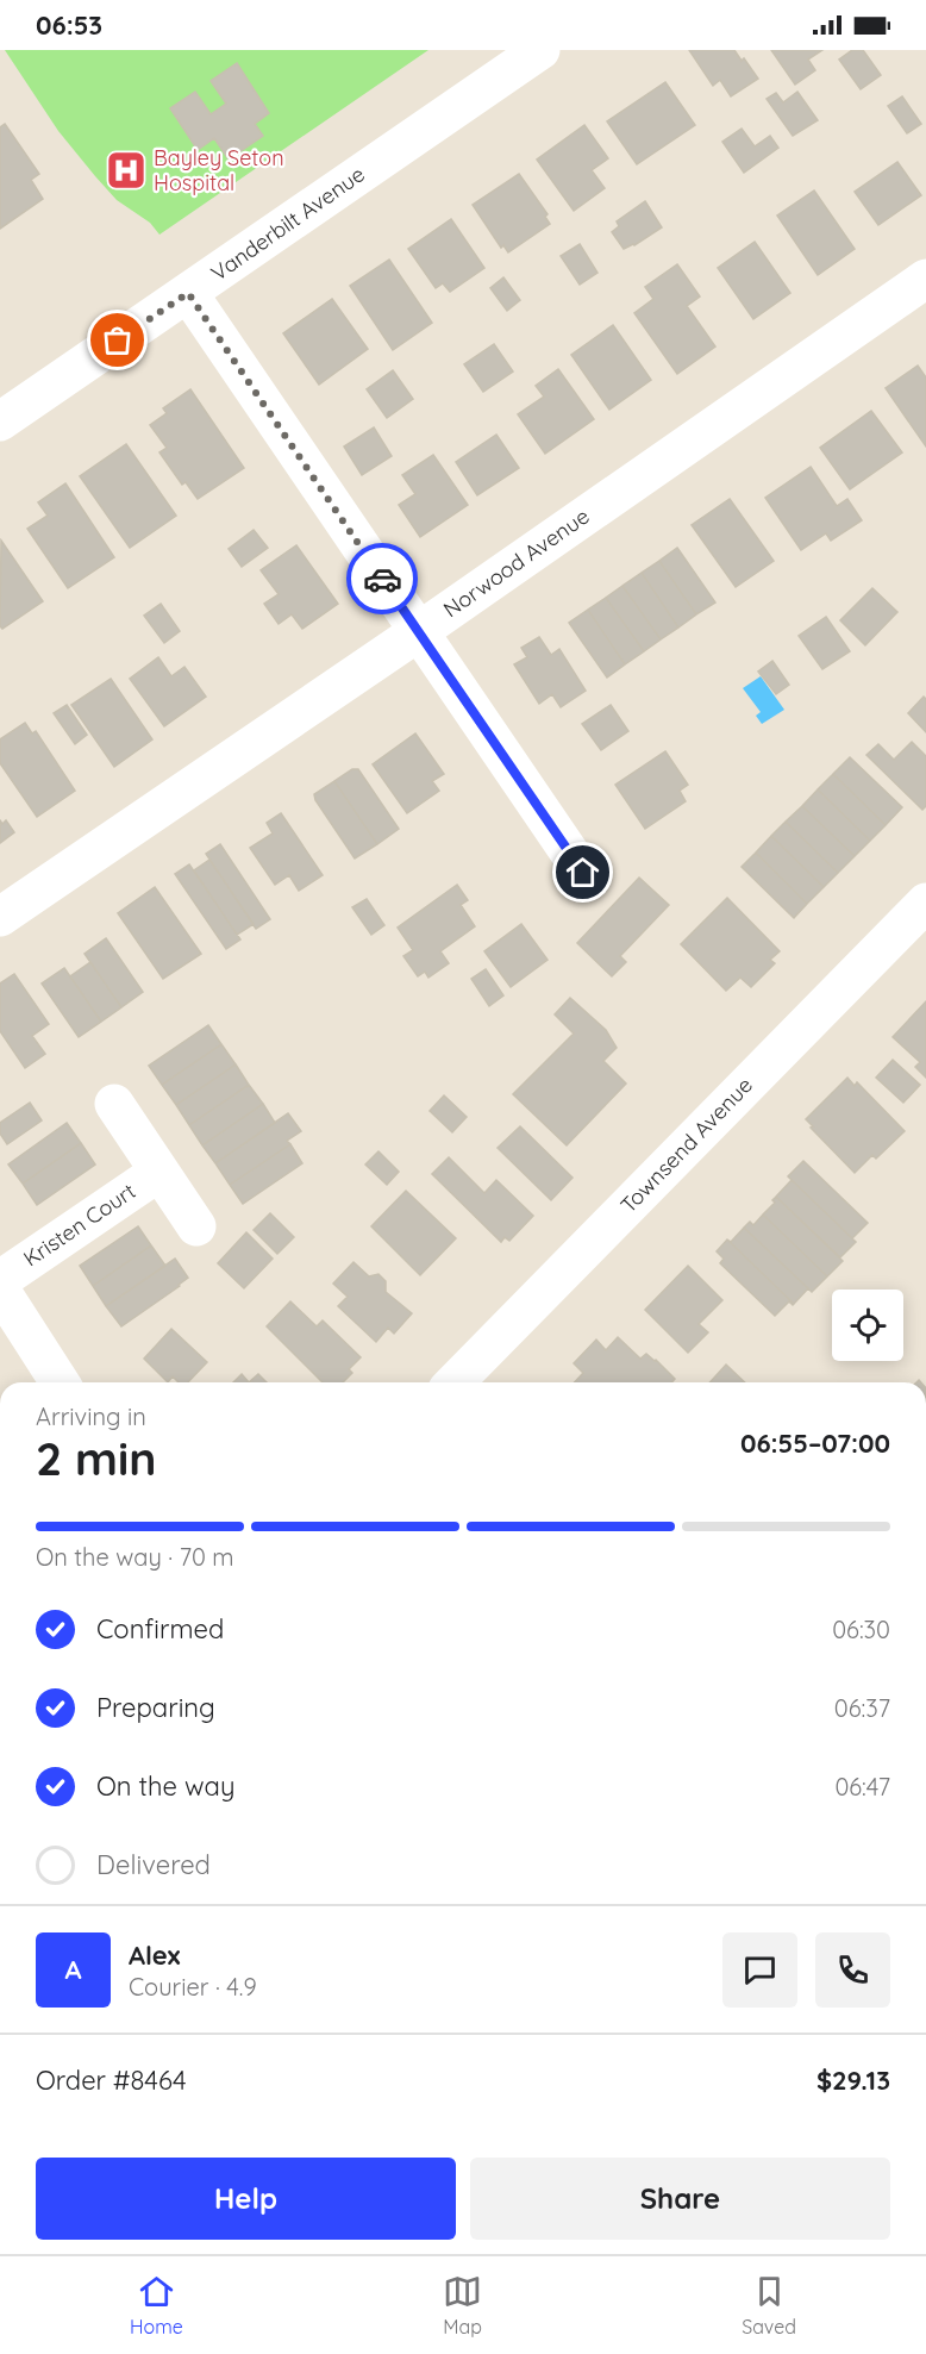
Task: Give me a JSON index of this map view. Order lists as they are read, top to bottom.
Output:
{
  "streets": {
    "street": [
      "Vanderbilt Avenue",
      "Norwood Avenue",
      "Townsend Avenue",
      "Kristen Court"
    ]
  },
  "places": {
    "hospital": ["Bayley Seton Hospital"]
  },
  "page": {
    "status": "06:53",
    "heading": ["2 min", "Arriving in", "06:55–07:00"],
    "panel": [
      "Alex",
      "Courier · 4.9",
      "Order #8464",
      "$29.13"
    ],
    "bar": "On the way · 70 m",
    "list": [
      ["Confirmed", "06:30"],
      ["Preparing", "06:37"],
      ["On the way", "06:47"],
      "Delivered"
    ],
    "round": "A",
    "buttons": ["Help", "Share"],
    "tabs": ["Home", "Map", "Saved"]
  }
}
